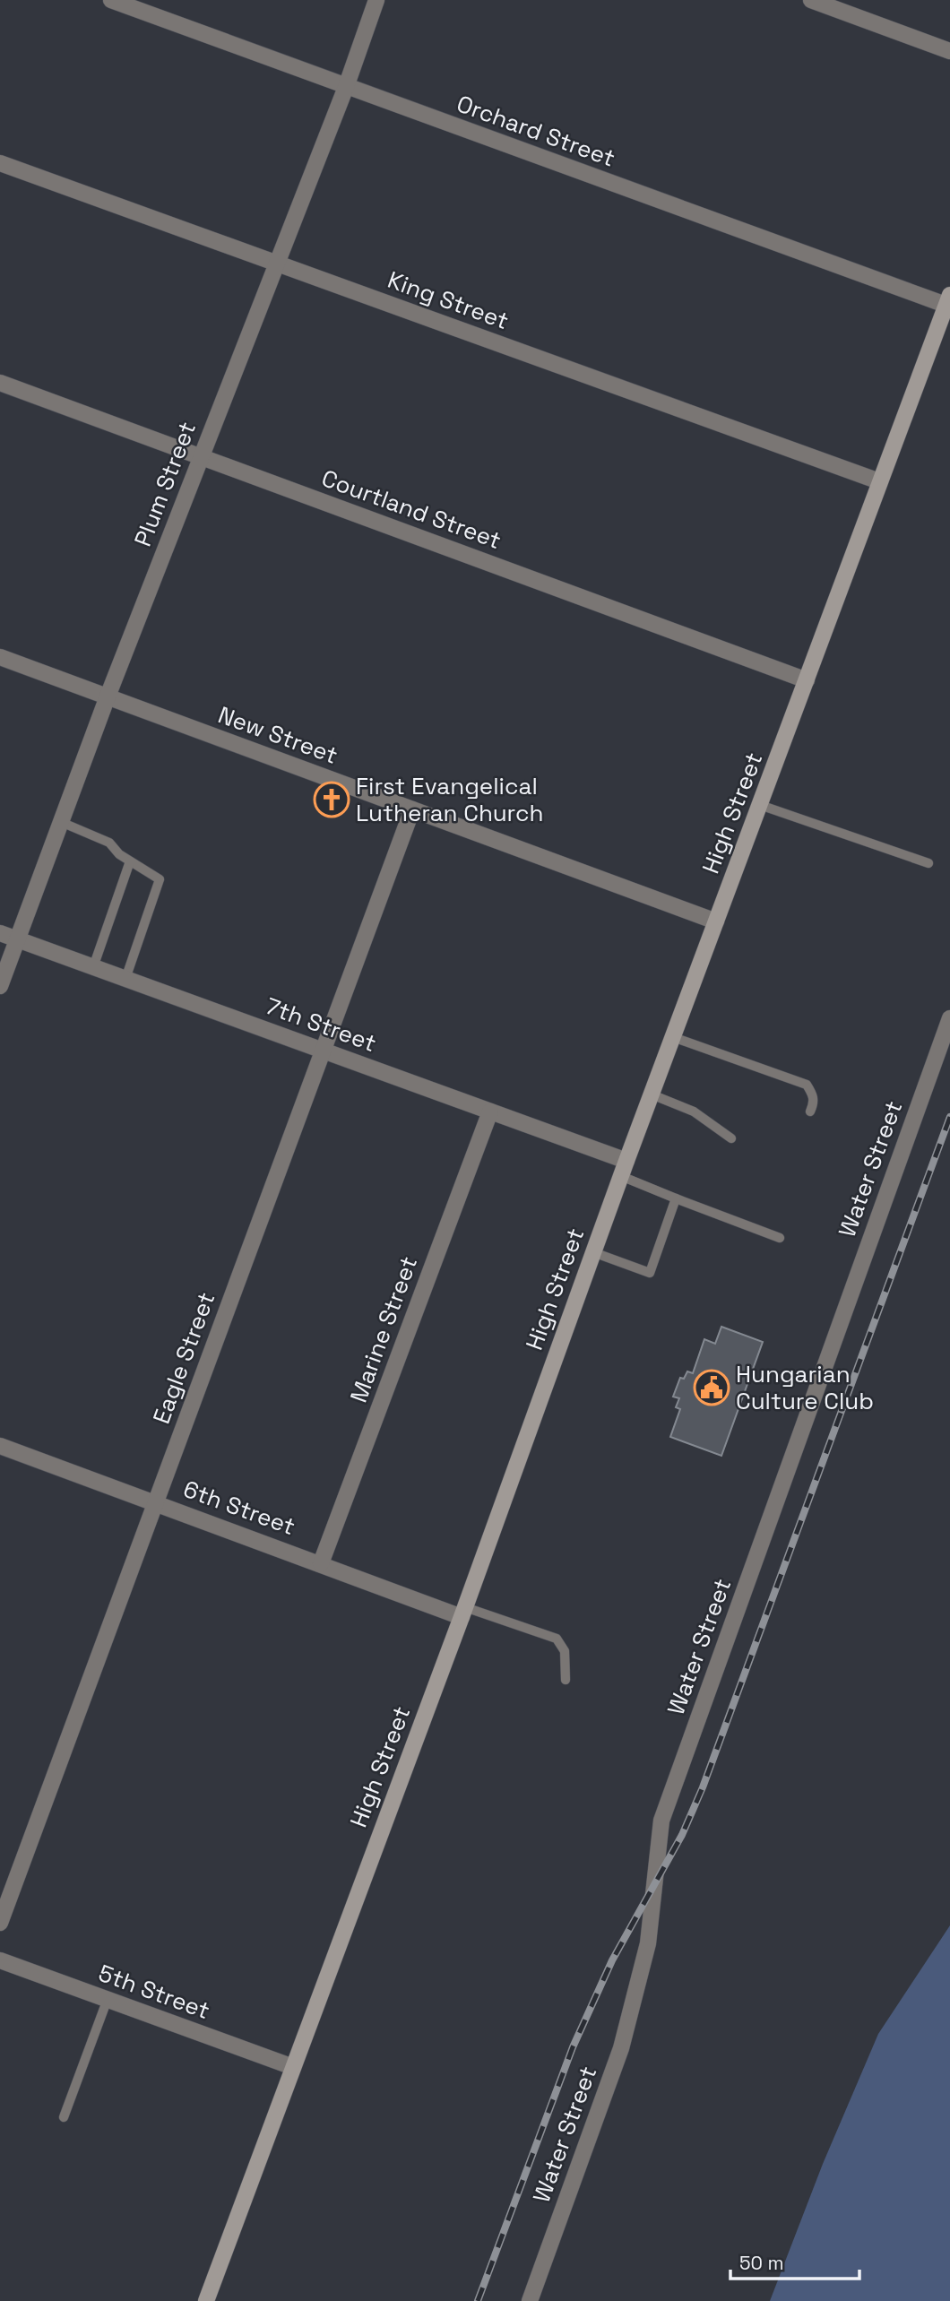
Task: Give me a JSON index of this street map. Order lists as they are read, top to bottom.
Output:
{
  "streets": {
    "street": [
      "Orchard Street",
      "King Street",
      "Plum Street",
      "Courtland Street",
      "New Street",
      "High Street",
      "7th Street",
      "Water Street",
      "Marine Street",
      "Eagle Street",
      "6th Street",
      "5th Street"
    ]
  },
  "crossings": [
    ["Orchard Street", "Plum Street"],
    ["Orchard Street", "High Street"],
    ["King Street", "Plum Street"],
    ["King Street", "High Street"],
    ["Plum Street", "Courtland Street"],
    ["Plum Street", "New Street"],
    ["Plum Street", "7th Street"],
    ["Courtland Street", "High Street"],
    ["New Street", "High Street"],
    ["New Street", "Eagle Street"],
    ["High Street", "7th Street"],
    ["High Street", "6th Street"],
    ["High Street", "5th Street"],
    ["7th Street", "Marine Street"],
    ["7th Street", "Eagle Street"],
    ["Marine Street", "6th Street"],
    ["Eagle Street", "6th Street"]
  ],
  "places": {
    "church": ["First Evangelical Lutheran Church"],
    "public building": ["Hungarian Culture Club"]
  },
  "scale_bar": "50 m"
}
